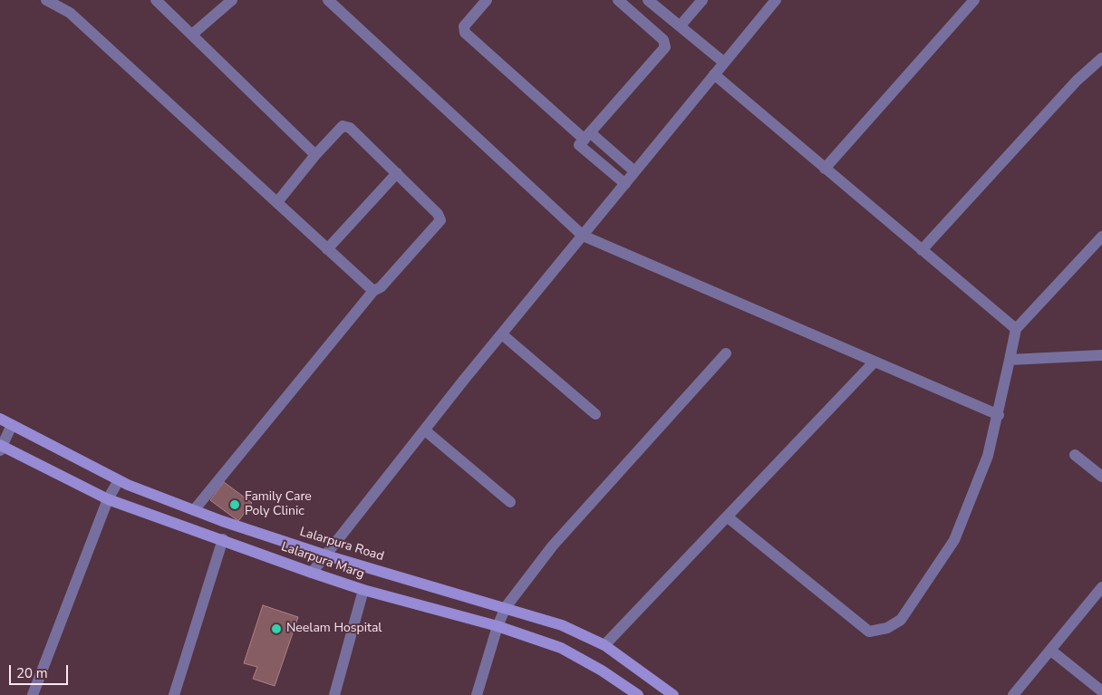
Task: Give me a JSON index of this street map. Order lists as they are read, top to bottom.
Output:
{
  "streets": {
    "street": ["Lalarpura Road", "Lalarpura Marg"]
  },
  "places": ["Family Care Poly Clinic", "Neelam Hospital"],
  "scale_bar": "20 m"
}
